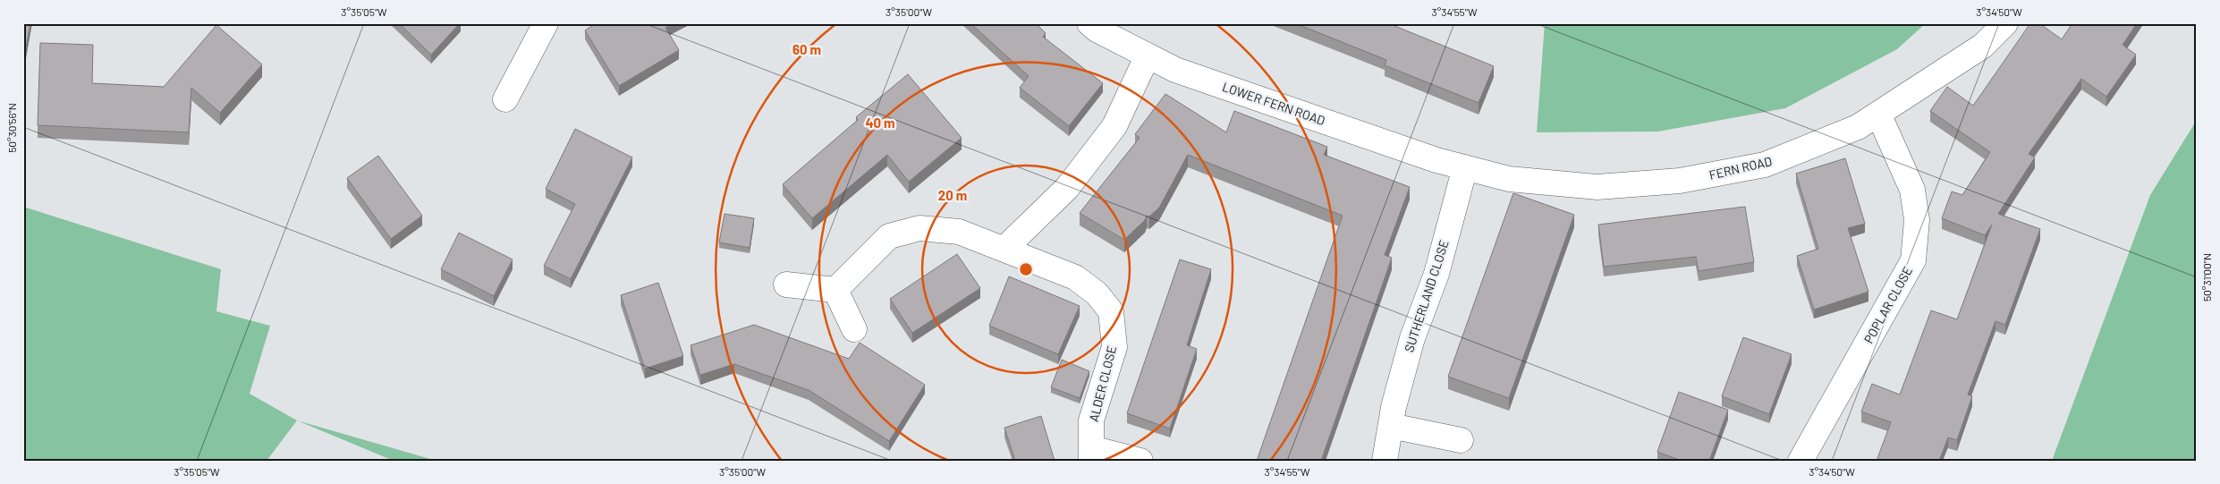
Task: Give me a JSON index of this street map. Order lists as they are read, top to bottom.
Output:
{
  "streets": {
    "street": [
      "LOWER FERN ROAD",
      "FERN ROAD",
      "SUTHERLAND CLOSE",
      "POPLAR CLOSE",
      "ALDER CLOSE"
    ]
  },
  "crossings": [
    ["LOWER FERN ROAD", "FERN ROAD"],
    ["LOWER FERN ROAD", "SUTHERLAND CLOSE"],
    ["FERN ROAD", "SUTHERLAND CLOSE"],
    ["FERN ROAD", "POPLAR CLOSE"]
  ],
  "coordinates": [
    "3°35'05\"W",
    "3°35'00\"W",
    "3°34'55\"W",
    "3°34'50\"W",
    "50°30'56\"N",
    "50°31'00\"N"
  ],
  "rings": ["60 m", "40 m", "20 m"]
}
